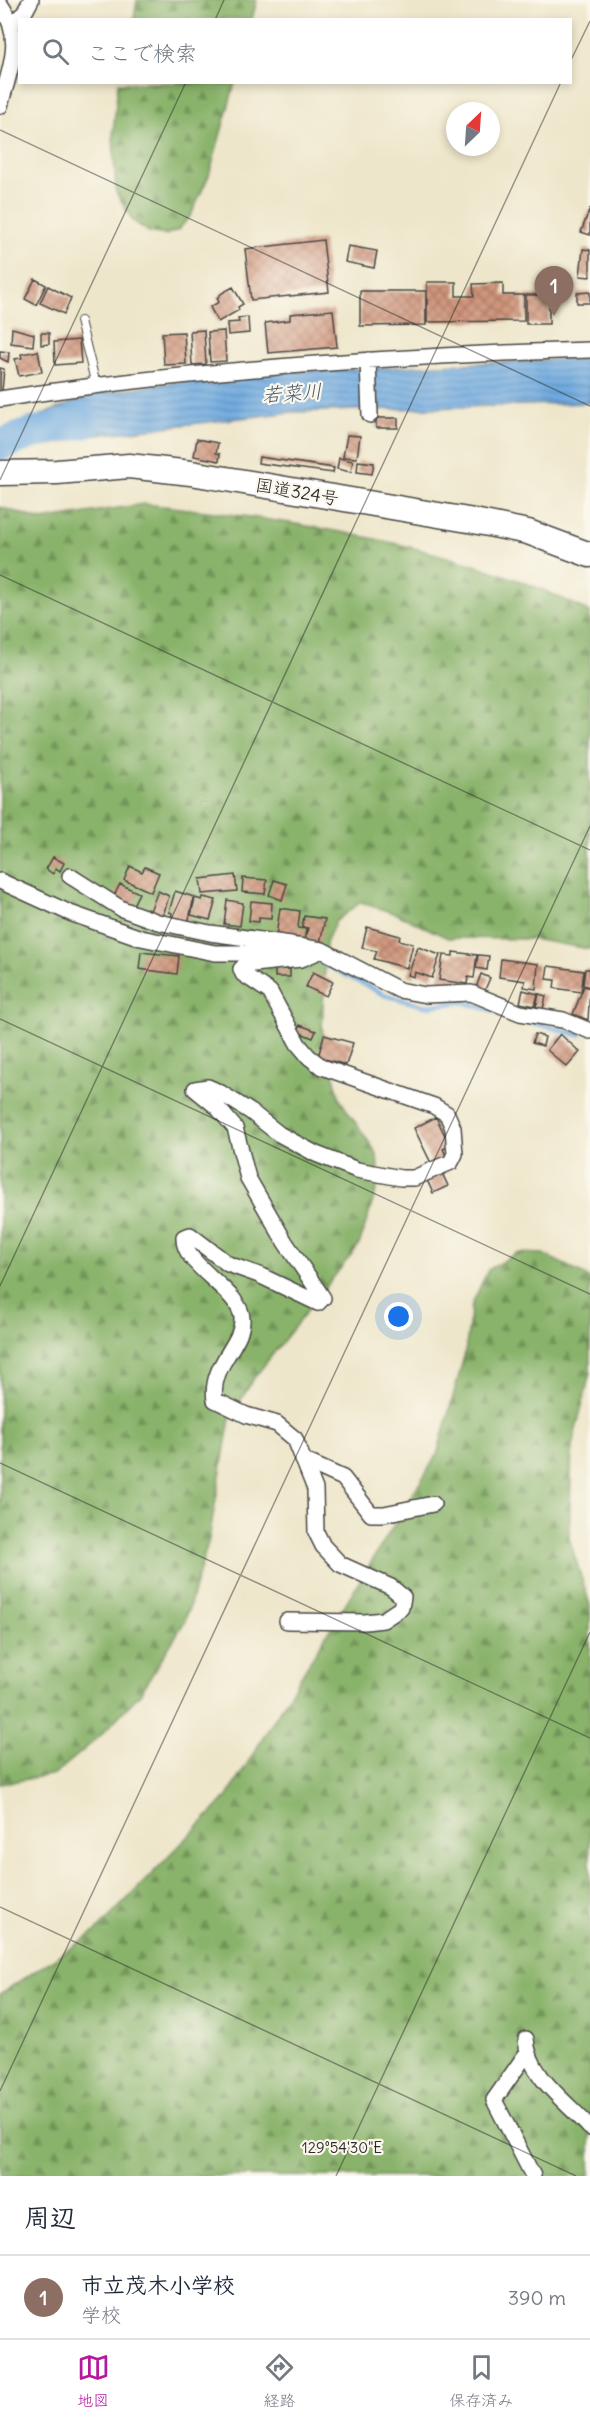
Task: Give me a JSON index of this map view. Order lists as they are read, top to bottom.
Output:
{
  "streets": {
    "highway": ["国道324号"]
  },
  "water": ["若菜川"],
  "north": "top right",
  "page": {
    "search": "ここで検索",
    "pins": "1",
    "heading": "周辺",
    "list": [
      {
        "mark": "1",
        "name": "市立茂木小学校",
        "note": "学校",
        "value": "390 m"
      }
    ],
    "nav": ["地図", "経路", "保存済み"]
  },
  "coordinates": ["129°54'30\"E"]
}
